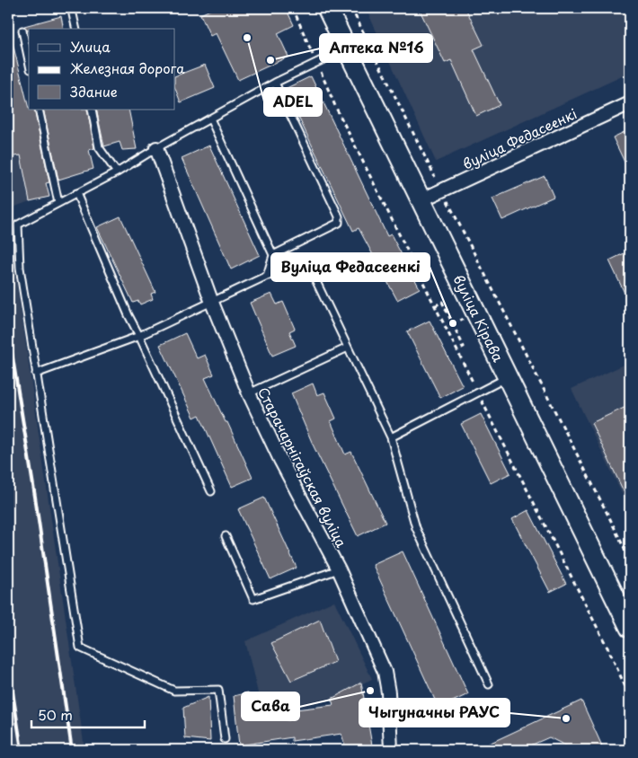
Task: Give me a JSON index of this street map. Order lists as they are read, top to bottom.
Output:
{
  "streets": {
    "main road": ["вуліца Кірава"],
    "street": ["вуліца Федасеенкі", "Старачарнігаўская вуліца"]
  },
  "crossings": [
    ["вуліца Федасеенкі", "вуліца Кірава"]
  ],
  "places": [
    "ADEL",
    "Аптека №16",
    "Вуліца Федасеенкі",
    "Сава",
    "Чыгуначны РАУС"
  ],
  "legend": ["Улица", "Железная дорога", "Здание"],
  "scale_bar": "50 m"
}
